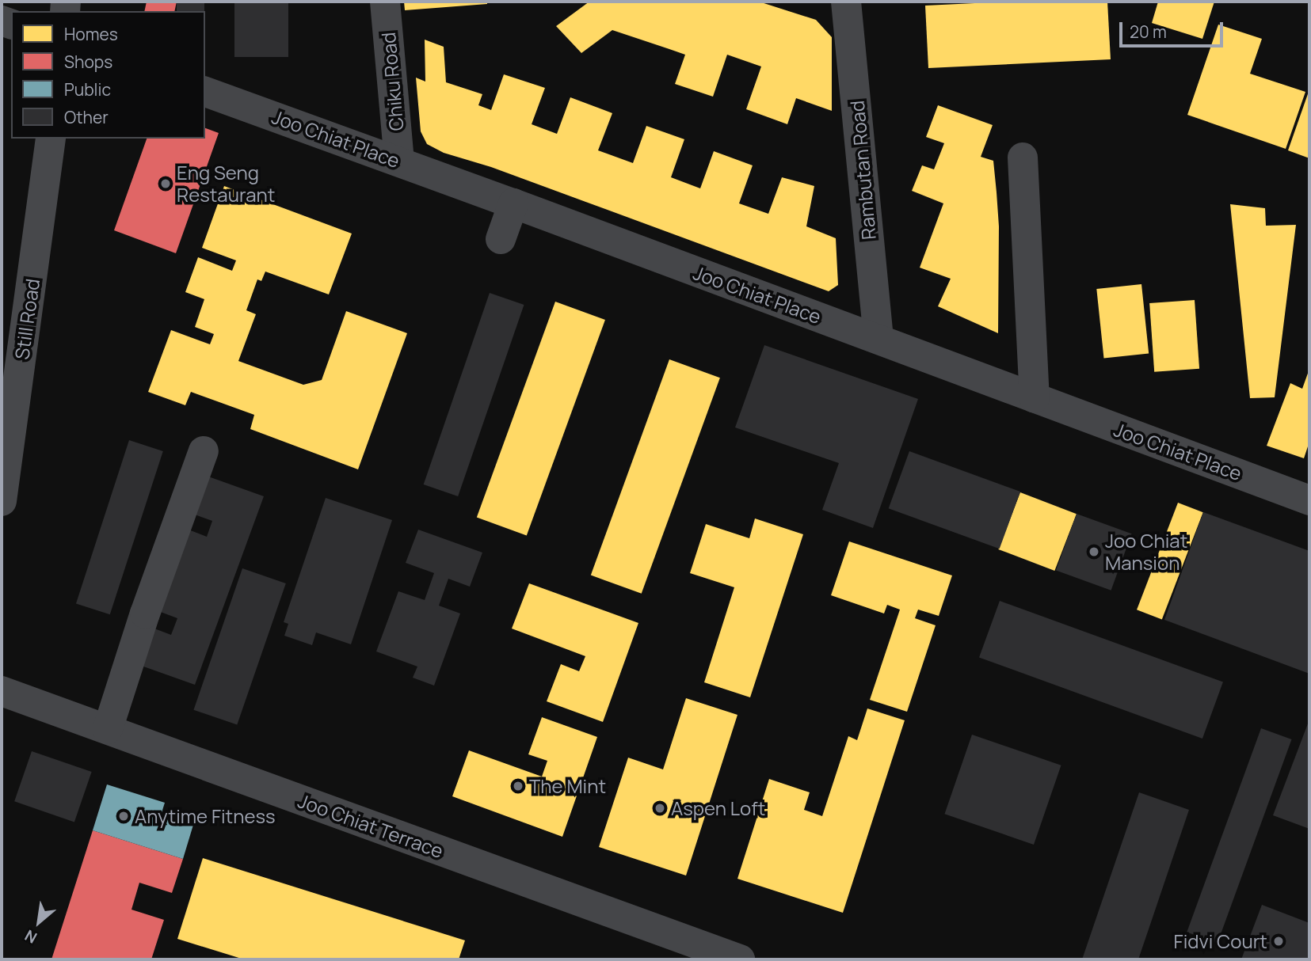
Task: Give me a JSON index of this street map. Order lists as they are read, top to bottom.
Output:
{
  "streets": {
    "highway": ["Still Road"],
    "street": [
      "Chiku Road",
      "Joo Chiat Place",
      "Rambutan Road",
      "Joo Chiat Terrace"
    ]
  },
  "crossings": [
    ["Chiku Road", "Joo Chiat Place"],
    ["Joo Chiat Place", "Rambutan Road"]
  ],
  "places": [
    "Eng Seng Restaurant",
    "Joo Chiat Mansion",
    "The Mint",
    "Aspen Loft",
    "Anytime Fitness",
    "Fidvi Court"
  ],
  "legend": [
    "Homes",
    "Shops",
    "Public",
    "Other"
  ],
  "scale_bar": "20 m",
  "north": "bottom left"
}
